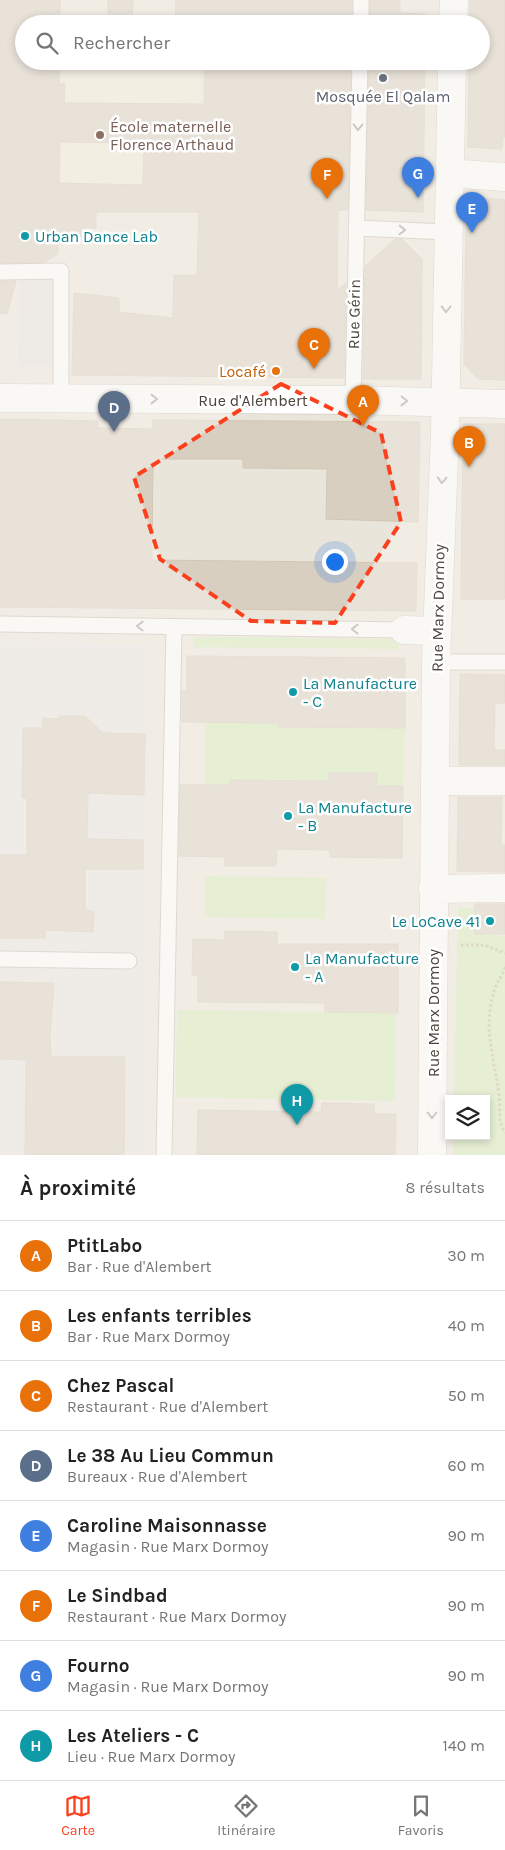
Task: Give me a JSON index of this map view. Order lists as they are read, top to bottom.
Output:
{
  "streets": {
    "street": ["Rue d'Alembert", "Rue Marx Dormoy"],
    "lane": ["Rue Gérin"]
  },
  "crossings": [
    ["Rue Gérin", "Rue d'Alembert"],
    ["Rue d'Alembert", "Rue Marx Dormoy"]
  ],
  "one_way": ["Rue Gérin", "Rue d'Alembert", "Rue Marx Dormoy"],
  "places": [
    "Mosquée El Qalam",
    "École maternelle Florence Arthaud",
    "Urban Dance Lab",
    "Locafé",
    "La Manufacture - C",
    "La Manufacture - B",
    "Le LoCave 41",
    "La Manufacture - A"
  ],
  "page": {
    "search": "Rechercher",
    "pins": [
      "G",
      "F",
      "E",
      "C",
      "A",
      "D",
      "B",
      "H"
    ],
    "heading": ["À proximité", "8 résultats"],
    "list": [
      {
        "mark": "A",
        "name": "PtitLabo",
        "note": "Bar · Rue d'Alembert",
        "value": "30 m"
      },
      {
        "mark": "B",
        "name": "Les enfants terribles",
        "note": "Bar · Rue Marx Dormoy",
        "value": "40 m"
      },
      {
        "mark": "C",
        "name": "Chez Pascal",
        "note": "Restaurant · Rue d'Alembert",
        "value": "50 m"
      },
      {
        "mark": "D",
        "name": "Le 38 Au Lieu Commun",
        "note": "Bureaux · Rue d'Alembert",
        "value": "60 m"
      },
      {
        "mark": "E",
        "name": "Caroline Maisonnasse",
        "note": "Magasin · Rue Marx Dormoy",
        "value": "90 m"
      },
      {
        "mark": "F",
        "name": "Le Sindbad",
        "note": "Restaurant · Rue Marx Dormoy",
        "value": "90 m"
      },
      {
        "mark": "G",
        "name": "Fourno",
        "note": "Magasin · Rue Marx Dormoy",
        "value": "90 m"
      },
      {
        "mark": "H",
        "name": "Les Ateliers - C",
        "note": "Lieu · Rue Marx Dormoy",
        "value": "140 m"
      }
    ],
    "nav": ["Carte", "Itinéraire", "Favoris"]
  }
}
